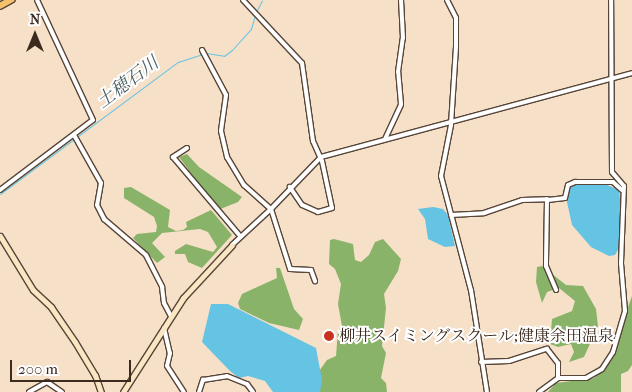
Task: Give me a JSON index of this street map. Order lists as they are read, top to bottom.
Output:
{
  "water": ["土穂石川"],
  "places": ["柳井スイミングスクール;健康余田温泉"],
  "scale_bar": "200 m",
  "north": "top"
}
